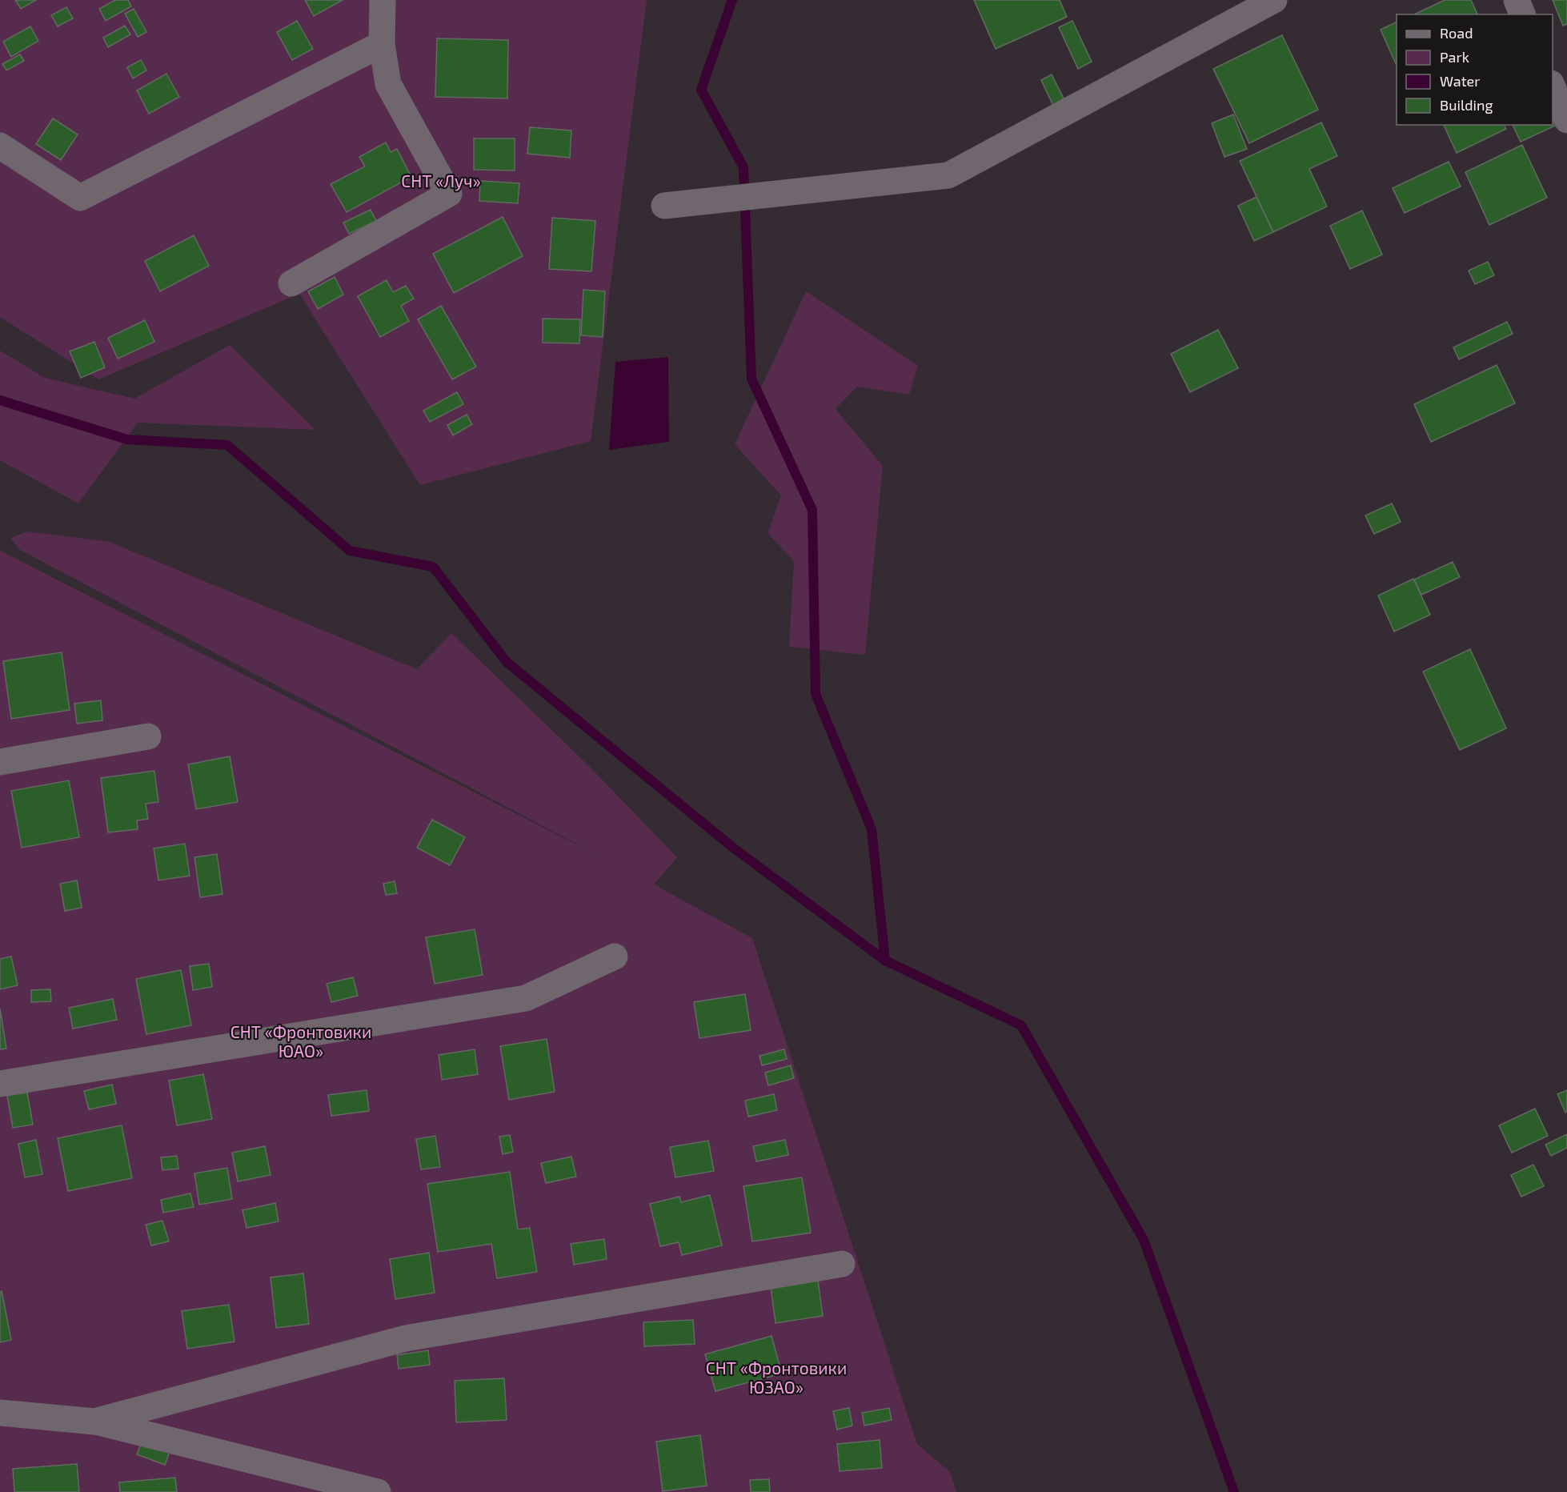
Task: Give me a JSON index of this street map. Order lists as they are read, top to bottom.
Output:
{
  "parks": ["СНТ «Луч»", "СНТ «Фронтовики ЮАО»", "СНТ «Фронтовики ЮЗАО»"],
  "legend": [
    "Road",
    "Park",
    "Water",
    "Building"
  ]
}
